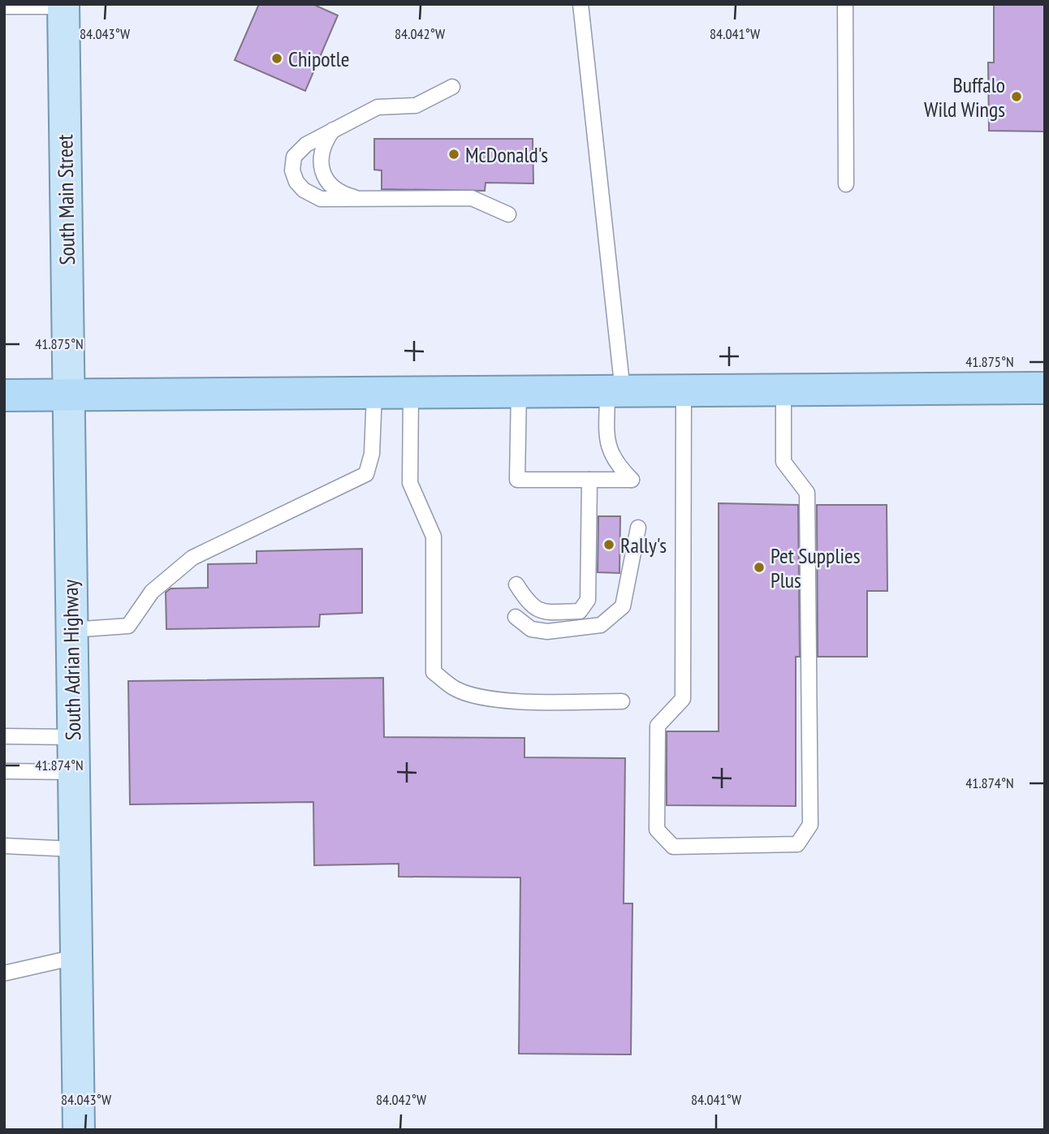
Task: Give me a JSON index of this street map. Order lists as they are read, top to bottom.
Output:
{
  "streets": {
    "main road": ["South Main Street", "South Adrian Highway"]
  },
  "crossings": [
    ["South Main Street", "South Adrian Highway"]
  ],
  "places": [
    "Chipotle",
    "Buffalo Wild Wings",
    "McDonald's",
    "Rally's",
    "Pet Supplies Plus"
  ],
  "coordinates": [
    "84.043°W",
    "84.042°W",
    "84.041°W",
    "41.875°N",
    "41.874°N"
  ]
}
